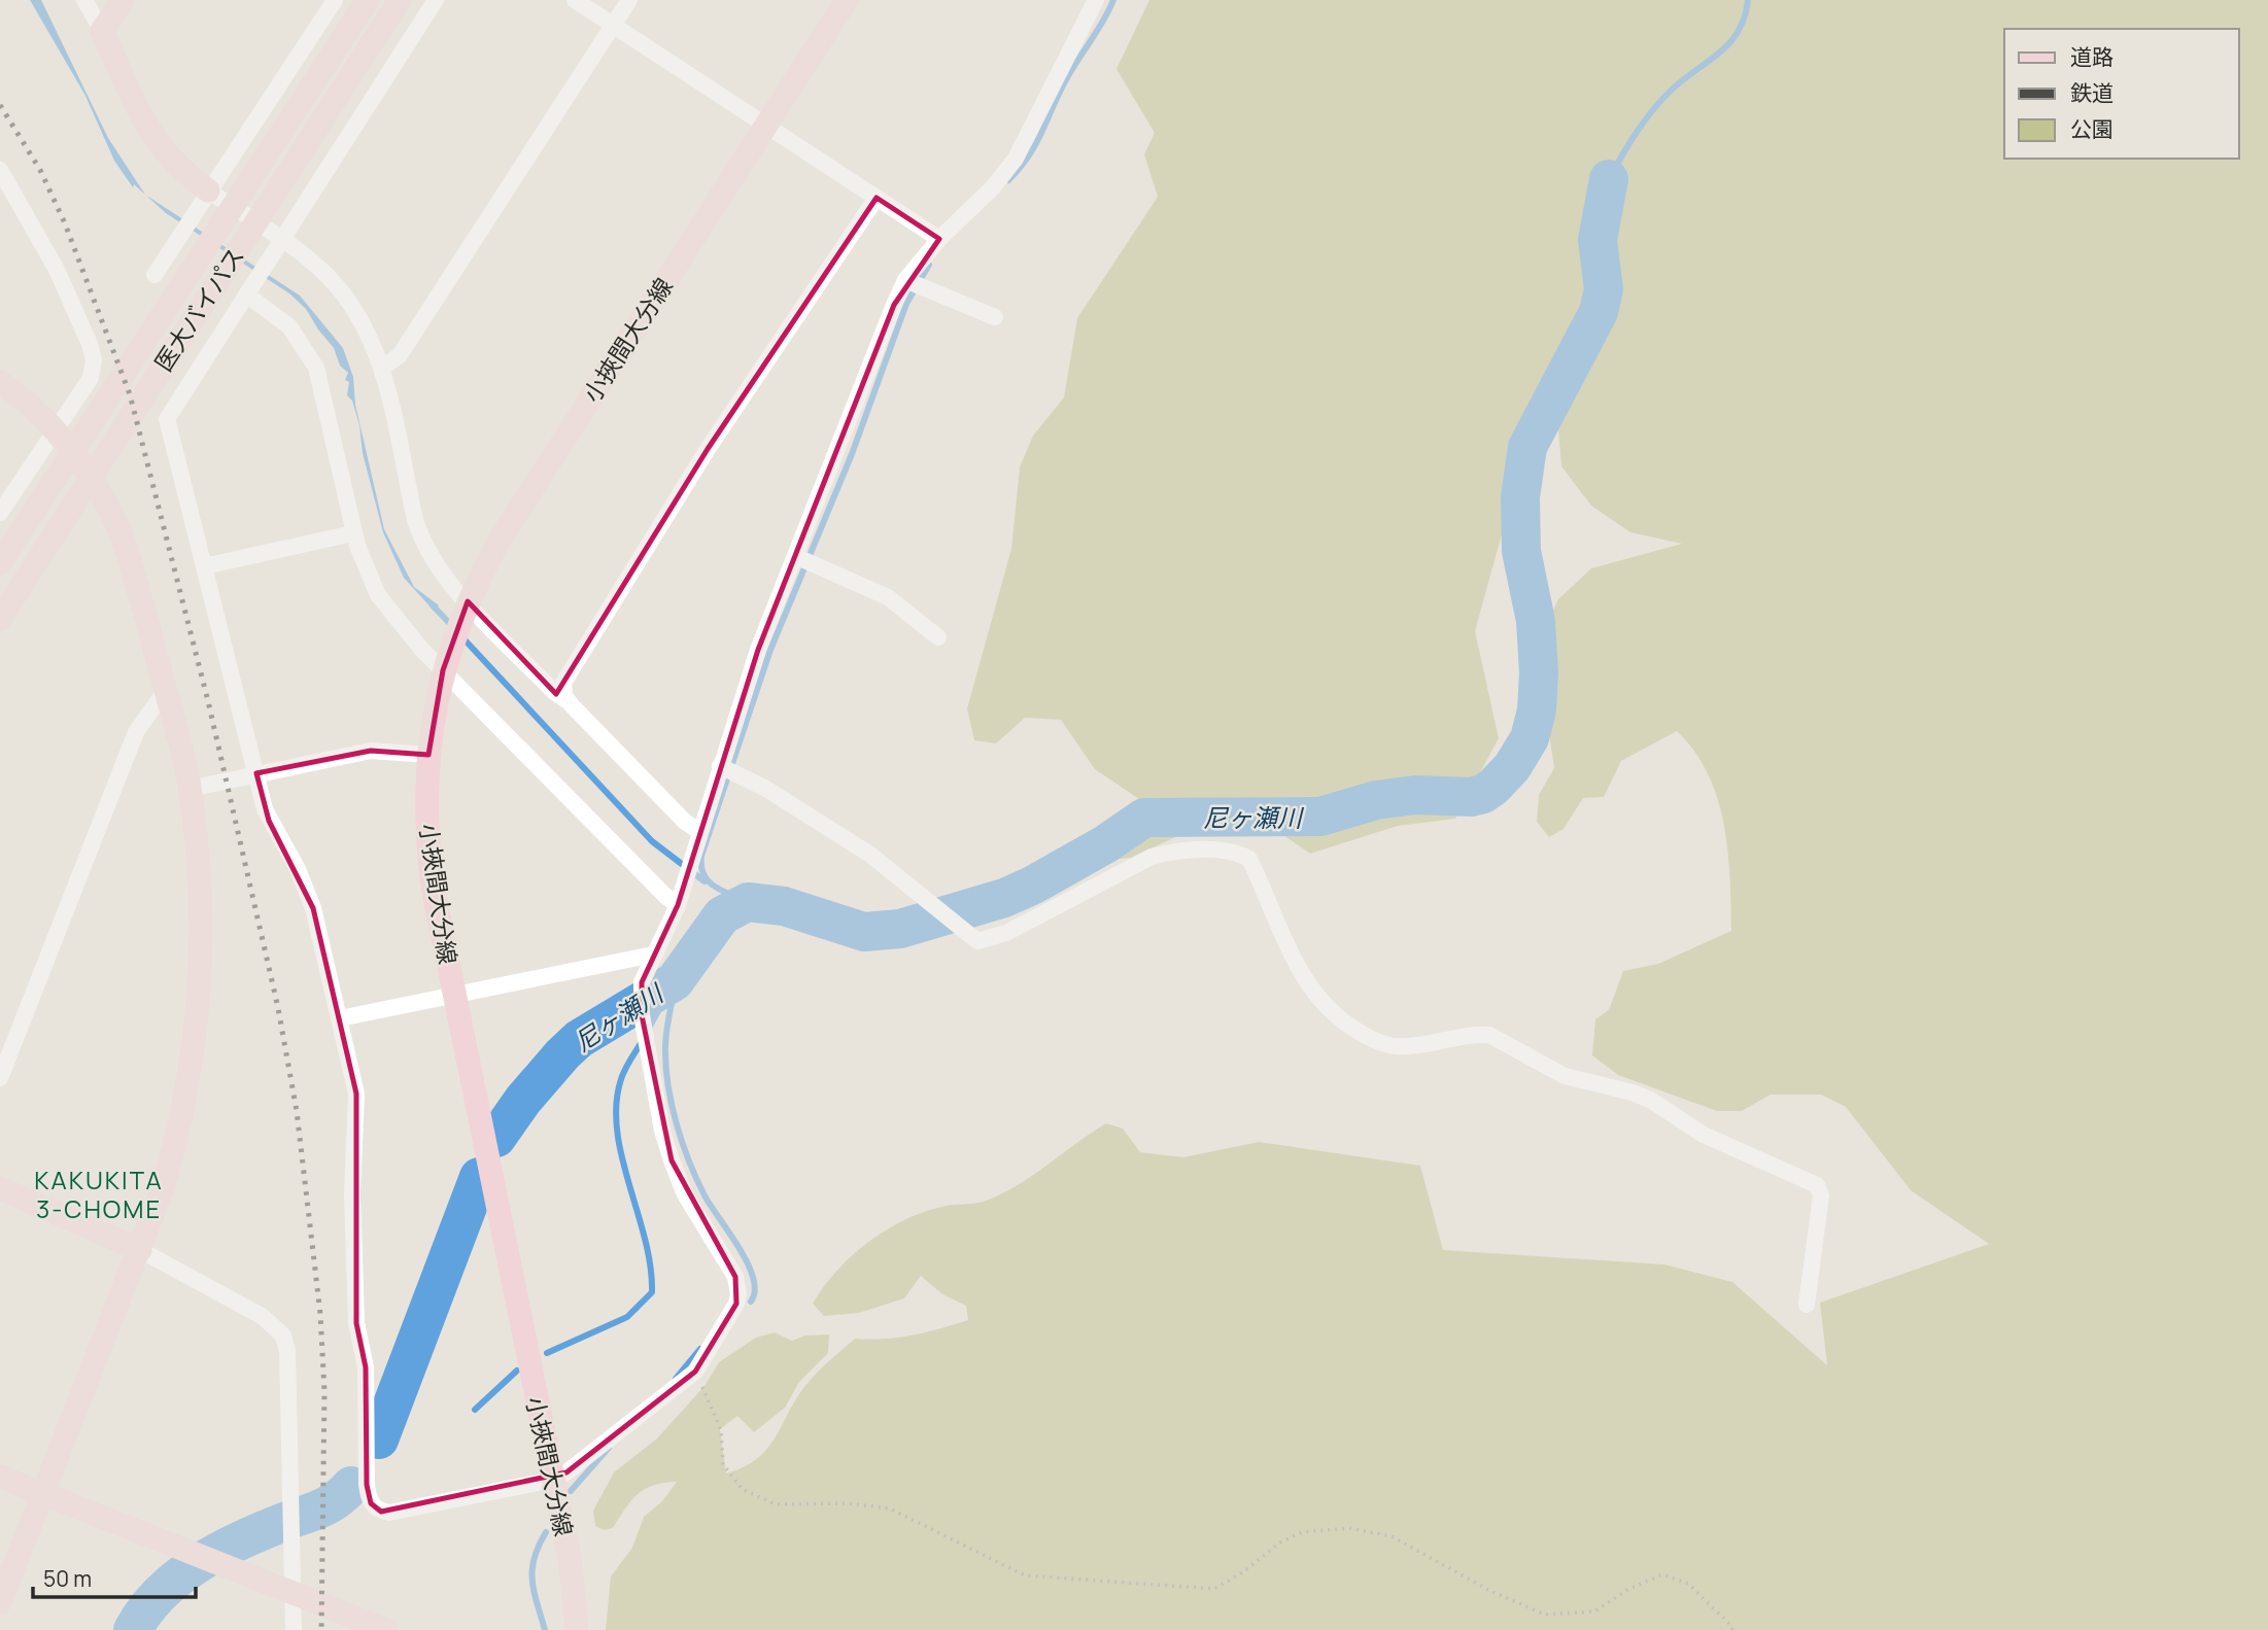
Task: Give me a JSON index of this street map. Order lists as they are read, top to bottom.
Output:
{
  "streets": {
    "main road": ["医大バイパス", "小挾間大分線"]
  },
  "districts": ["KAKUKITA 3-CHOME"],
  "water": ["尼ヶ瀬川"],
  "legend": ["道路", "鉄道", "公園"],
  "scale_bar": "50 m"
}
